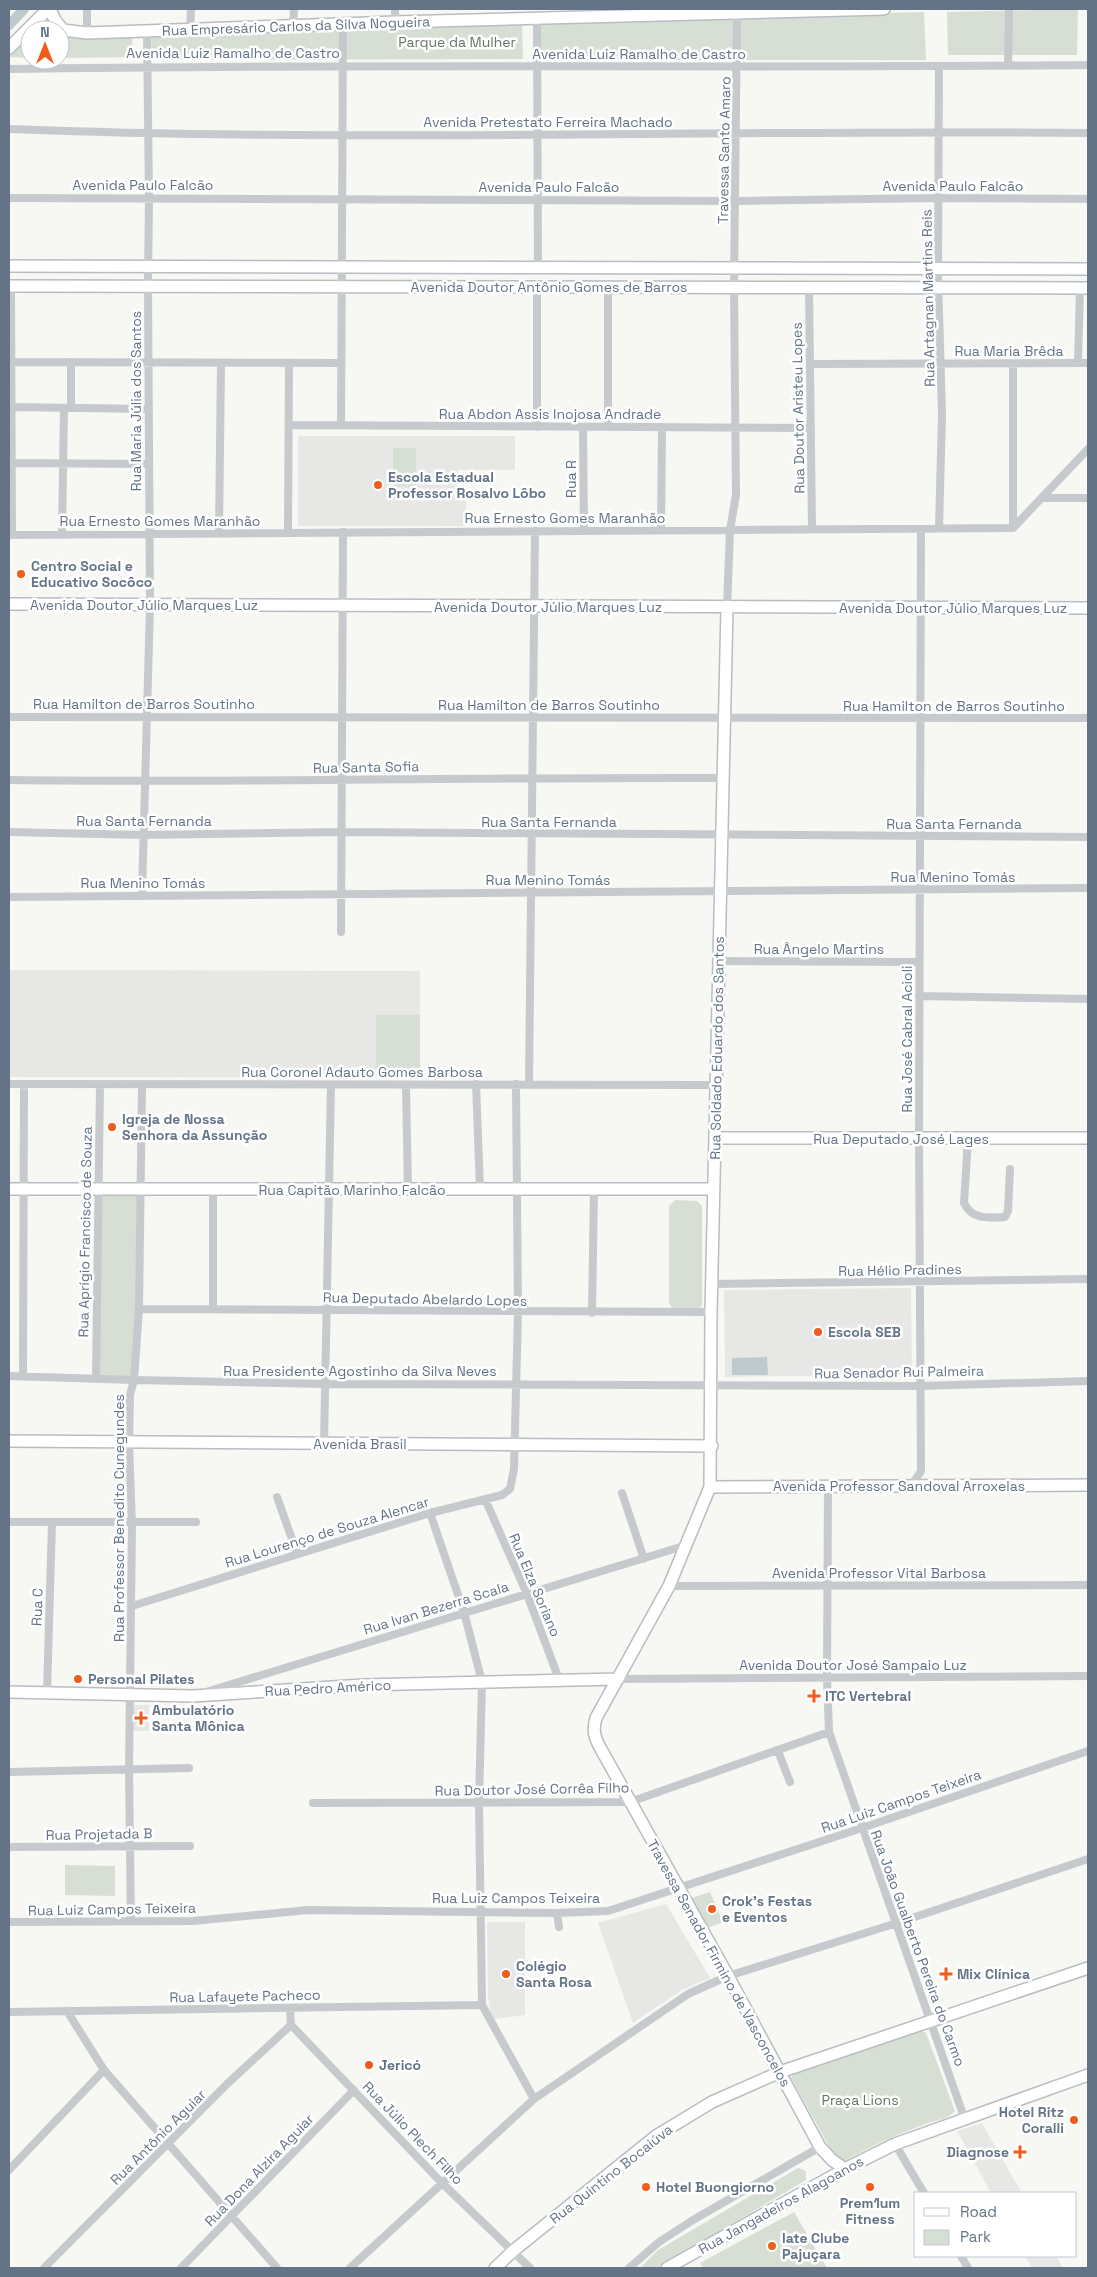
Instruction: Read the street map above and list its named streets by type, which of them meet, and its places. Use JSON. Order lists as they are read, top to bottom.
{
  "streets": {
    "street": [
      "Rua Empresário Carlos da Silva Nogueira",
      "Avenida Luiz Ramalho de Castro",
      "Avenida Pretestato Ferreira Machado",
      "Travessa Santo Amaro",
      "Avenida Paulo Falcão",
      "Avenida Doutor Antônio Gomes de Barros",
      "Rua Artagnan Martins Reis",
      "Rua Maria Brêda",
      "Rua Maria Júlia dos Santos",
      "Rua Doutor Aristeu Lopes",
      "Rua Abdon Assis Inojosa Andrade",
      "Rua R",
      "Rua Ernesto Gomes Maranhão",
      "Avenida Doutor Júlio Marques Luz",
      "Rua Hamilton de Barros Soutinho",
      "Rua Santa Sofia",
      "Rua Santa Fernanda",
      "Rua Menino Tomás",
      "Rua Ângelo Martins",
      "Rua José Cabral Acioli",
      "Rua Soldado Eduardo dos Santos",
      "Rua Coronel Adauto Gomes Barbosa",
      "Rua Deputado José Lages",
      "Rua Capitão Marinho Falcão",
      "Rua Aprígio Francisco de Souza",
      "Rua Hélio Pradines",
      "Rua Deputado Abelardo Lopes",
      "Rua Presidente Agostinho da Silva Neves",
      "Rua Senador Rui Palmeira",
      "Avenida Brasil",
      "Avenida Professor Sandoval Arroxelas",
      "Rua Professor Benedito Cunegundes",
      "Rua Lourenço de Souza Alencar",
      "Avenida Professor Vital Barbosa",
      "Rua Elza Soriano",
      "Rua C",
      "Rua Ivan Bezerra Scala",
      "Avenida Doutor José Sampaio Luz",
      "Rua Pedro Américo",
      "Rua Doutor José Corrêa Filho",
      "Rua Luiz Campos Teixeira",
      "Rua Projetada B",
      "Rua João Gualberto Pereira do Carmo",
      "Travessa Senador Firmino de Vasconcelos",
      "Rua Lafayete Pacheco",
      "Rua Júlio Plech Filho",
      "Rua Antônio Aguiar",
      "Rua Dona Alzira Aguiar",
      "Rua Quintino Bocaiúva",
      "Rua Jangadeiros Alagoanos"
    ]
  },
  "crossings": [
    ["Rua Empresário Carlos da Silva Nogueira", "Travessa Santo Amaro"],
    ["Rua Empresário Carlos da Silva Nogueira", "Rua Maria Júlia dos Santos"],
    ["Avenida Luiz Ramalho de Castro", "Travessa Santo Amaro"],
    ["Avenida Luiz Ramalho de Castro", "Rua Artagnan Martins Reis"],
    ["Avenida Luiz Ramalho de Castro", "Rua Maria Júlia dos Santos"],
    ["Avenida Pretestato Ferreira Machado", "Travessa Santo Amaro"],
    ["Avenida Pretestato Ferreira Machado", "Rua Artagnan Martins Reis"],
    ["Avenida Pretestato Ferreira Machado", "Rua Maria Júlia dos Santos"],
    ["Travessa Santo Amaro", "Avenida Paulo Falcão"],
    ["Travessa Santo Amaro", "Avenida Doutor Antônio Gomes de Barros"],
    ["Travessa Santo Amaro", "Rua Abdon Assis Inojosa Andrade"],
    ["Travessa Santo Amaro", "Rua Ernesto Gomes Maranhão"],
    ["Travessa Santo Amaro", "Avenida Doutor Júlio Marques Luz"],
    ["Travessa Santo Amaro", "Rua Soldado Eduardo dos Santos"],
    ["Avenida Paulo Falcão", "Rua Artagnan Martins Reis"],
    ["Avenida Paulo Falcão", "Rua Maria Júlia dos Santos"],
    ["Avenida Doutor Antônio Gomes de Barros", "Rua Artagnan Martins Reis"],
    ["Avenida Doutor Antônio Gomes de Barros", "Rua Maria Júlia dos Santos"],
    ["Avenida Doutor Antônio Gomes de Barros", "Rua Doutor Aristeu Lopes"],
    ["Rua Artagnan Martins Reis", "Rua Maria Brêda"],
    ["Rua Artagnan Martins Reis", "Rua Ernesto Gomes Maranhão"],
    ["Rua Maria Brêda", "Rua Doutor Aristeu Lopes"],
    ["Rua Maria Júlia dos Santos", "Rua Ernesto Gomes Maranhão"],
    ["Rua Maria Júlia dos Santos", "Avenida Doutor Júlio Marques Luz"],
    ["Rua Maria Júlia dos Santos", "Rua Hamilton de Barros Soutinho"],
    ["Rua Maria Júlia dos Santos", "Rua Santa Sofia"],
    ["Rua Maria Júlia dos Santos", "Rua Santa Fernanda"],
    ["Rua Maria Júlia dos Santos", "Rua Menino Tomás"],
    ["Rua Doutor Aristeu Lopes", "Rua Abdon Assis Inojosa Andrade"],
    ["Rua Doutor Aristeu Lopes", "Rua Ernesto Gomes Maranhão"],
    ["Rua Abdon Assis Inojosa Andrade", "Rua R"],
    ["Rua R", "Rua Ernesto Gomes Maranhão"],
    ["Avenida Doutor Júlio Marques Luz", "Rua José Cabral Acioli"],
    ["Avenida Doutor Júlio Marques Luz", "Rua Soldado Eduardo dos Santos"],
    ["Rua Hamilton de Barros Soutinho", "Rua José Cabral Acioli"],
    ["Rua Hamilton de Barros Soutinho", "Rua Soldado Eduardo dos Santos"],
    ["Rua Santa Sofia", "Rua Soldado Eduardo dos Santos"],
    ["Rua Santa Fernanda", "Rua José Cabral Acioli"],
    ["Rua Santa Fernanda", "Rua Soldado Eduardo dos Santos"],
    ["Rua Menino Tomás", "Rua José Cabral Acioli"],
    ["Rua Menino Tomás", "Rua Soldado Eduardo dos Santos"],
    ["Rua Ângelo Martins", "Rua José Cabral Acioli"],
    ["Rua Ângelo Martins", "Rua Soldado Eduardo dos Santos"],
    ["Rua José Cabral Acioli", "Rua Deputado José Lages"],
    ["Rua José Cabral Acioli", "Rua Hélio Pradines"],
    ["Rua José Cabral Acioli", "Rua Senador Rui Palmeira"],
    ["Rua Soldado Eduardo dos Santos", "Rua Coronel Adauto Gomes Barbosa"],
    ["Rua Soldado Eduardo dos Santos", "Rua Deputado José Lages"],
    ["Rua Soldado Eduardo dos Santos", "Rua Capitão Marinho Falcão"],
    ["Rua Soldado Eduardo dos Santos", "Rua Hélio Pradines"],
    ["Rua Soldado Eduardo dos Santos", "Rua Deputado Abelardo Lopes"],
    ["Rua Soldado Eduardo dos Santos", "Rua Presidente Agostinho da Silva Neves"],
    ["Rua Soldado Eduardo dos Santos", "Rua Senador Rui Palmeira"],
    ["Rua Soldado Eduardo dos Santos", "Avenida Brasil"],
    ["Rua Soldado Eduardo dos Santos", "Avenida Professor Sandoval Arroxelas"],
    ["Rua Soldado Eduardo dos Santos", "Avenida Professor Vital Barbosa"],
    ["Rua Soldado Eduardo dos Santos", "Rua Ivan Bezerra Scala"],
    ["Rua Soldado Eduardo dos Santos", "Travessa Senador Firmino de Vasconcelos"],
    ["Rua Coronel Adauto Gomes Barbosa", "Rua Aprígio Francisco de Souza"],
    ["Rua Coronel Adauto Gomes Barbosa", "Rua Professor Benedito Cunegundes"],
    ["Rua Capitão Marinho Falcão", "Rua Aprígio Francisco de Souza"],
    ["Rua Capitão Marinho Falcão", "Rua Professor Benedito Cunegundes"],
    ["Rua Aprígio Francisco de Souza", "Rua Presidente Agostinho da Silva Neves"],
    ["Rua Deputado Abelardo Lopes", "Rua Professor Benedito Cunegundes"],
    ["Rua Presidente Agostinho da Silva Neves", "Rua Senador Rui Palmeira"],
    ["Rua Presidente Agostinho da Silva Neves", "Rua Professor Benedito Cunegundes"],
    ["Avenida Brasil", "Rua Professor Benedito Cunegundes"],
    ["Avenida Brasil", "Rua Lourenço de Souza Alencar"],
    ["Avenida Professor Sandoval Arroxelas", "Rua João Gualberto Pereira do Carmo"],
    ["Rua Professor Benedito Cunegundes", "Rua Lourenço de Souza Alencar"],
    ["Rua Professor Benedito Cunegundes", "Rua Pedro Américo"],
    ["Rua Professor Benedito Cunegundes", "Rua Luiz Campos Teixeira"],
    ["Rua Professor Benedito Cunegundes", "Rua Projetada B"],
    ["Rua Lourenço de Souza Alencar", "Rua Elza Soriano"],
    ["Avenida Professor Vital Barbosa", "Rua João Gualberto Pereira do Carmo"],
    ["Avenida Professor Vital Barbosa", "Travessa Senador Firmino de Vasconcelos"],
    ["Rua Elza Soriano", "Rua Ivan Bezerra Scala"],
    ["Rua Elza Soriano", "Rua Pedro Américo"],
    ["Rua C", "Rua Pedro Américo"],
    ["Rua Ivan Bezerra Scala", "Rua Pedro Américo"],
    ["Avenida Doutor José Sampaio Luz", "Rua Pedro Américo"],
    ["Avenida Doutor José Sampaio Luz", "Rua João Gualberto Pereira do Carmo"],
    ["Avenida Doutor José Sampaio Luz", "Travessa Senador Firmino de Vasconcelos"],
    ["Rua Pedro Américo", "Travessa Senador Firmino de Vasconcelos"],
    ["Rua Doutor José Corrêa Filho", "Rua João Gualberto Pereira do Carmo"],
    ["Rua Doutor José Corrêa Filho", "Travessa Senador Firmino de Vasconcelos"],
    ["Rua Luiz Campos Teixeira", "Rua João Gualberto Pereira do Carmo"],
    ["Rua Luiz Campos Teixeira", "Travessa Senador Firmino de Vasconcelos"],
    ["Rua João Gualberto Pereira do Carmo", "Rua Quintino Bocaiúva"],
    ["Rua João Gualberto Pereira do Carmo", "Rua Jangadeiros Alagoanos"],
    ["Travessa Senador Firmino de Vasconcelos", "Rua Quintino Bocaiúva"],
    ["Travessa Senador Firmino de Vasconcelos", "Rua Jangadeiros Alagoanos"],
    ["Rua Júlio Plech Filho", "Rua Antônio Aguiar"],
    ["Rua Júlio Plech Filho", "Rua Dona Alzira Aguiar"],
    ["Rua Júlio Plech Filho", "Rua Quintino Bocaiúva"]
  ],
  "parks": ["Parque da Mulher", "Praça Lions"],
  "places": {
    "other": [
      "Escola Estadual Professor Rosalvo Lôbo",
      "Centro Social e Educativo Socôco",
      "Igreja de Nossa Senhora da Assunção",
      "Escola SEB",
      "Personal Pilates",
      "Crok's Festas e Eventos",
      "Colégio Santa Rosa",
      "Jericó",
      "Hotel Ritz Coralli",
      "Hotel Buongiorno",
      "Prem1um Fitness",
      "Iate Clube Pajuçara"
    ],
    "health": [
      "ITC Vertebral",
      "Ambulatório Santa Mônica",
      "Mix Clínica",
      "Diagnose"
    ]
  },
  "legend": ["Road", "Park"],
  "north": "top"
}
